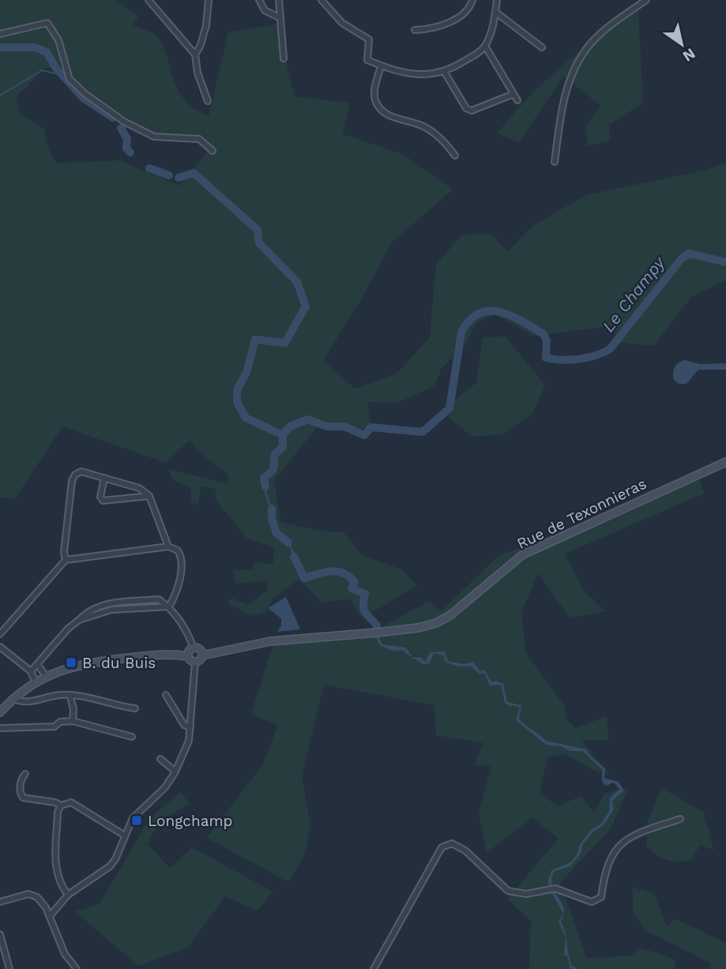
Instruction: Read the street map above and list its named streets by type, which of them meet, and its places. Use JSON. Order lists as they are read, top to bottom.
{
  "streets": {
    "main road": ["Rue de Texonnieras"]
  },
  "water": ["Le Champy"],
  "places": {
    "transit": ["B. du Buis", "Longchamp"]
  },
  "north": "bottom right"
}
